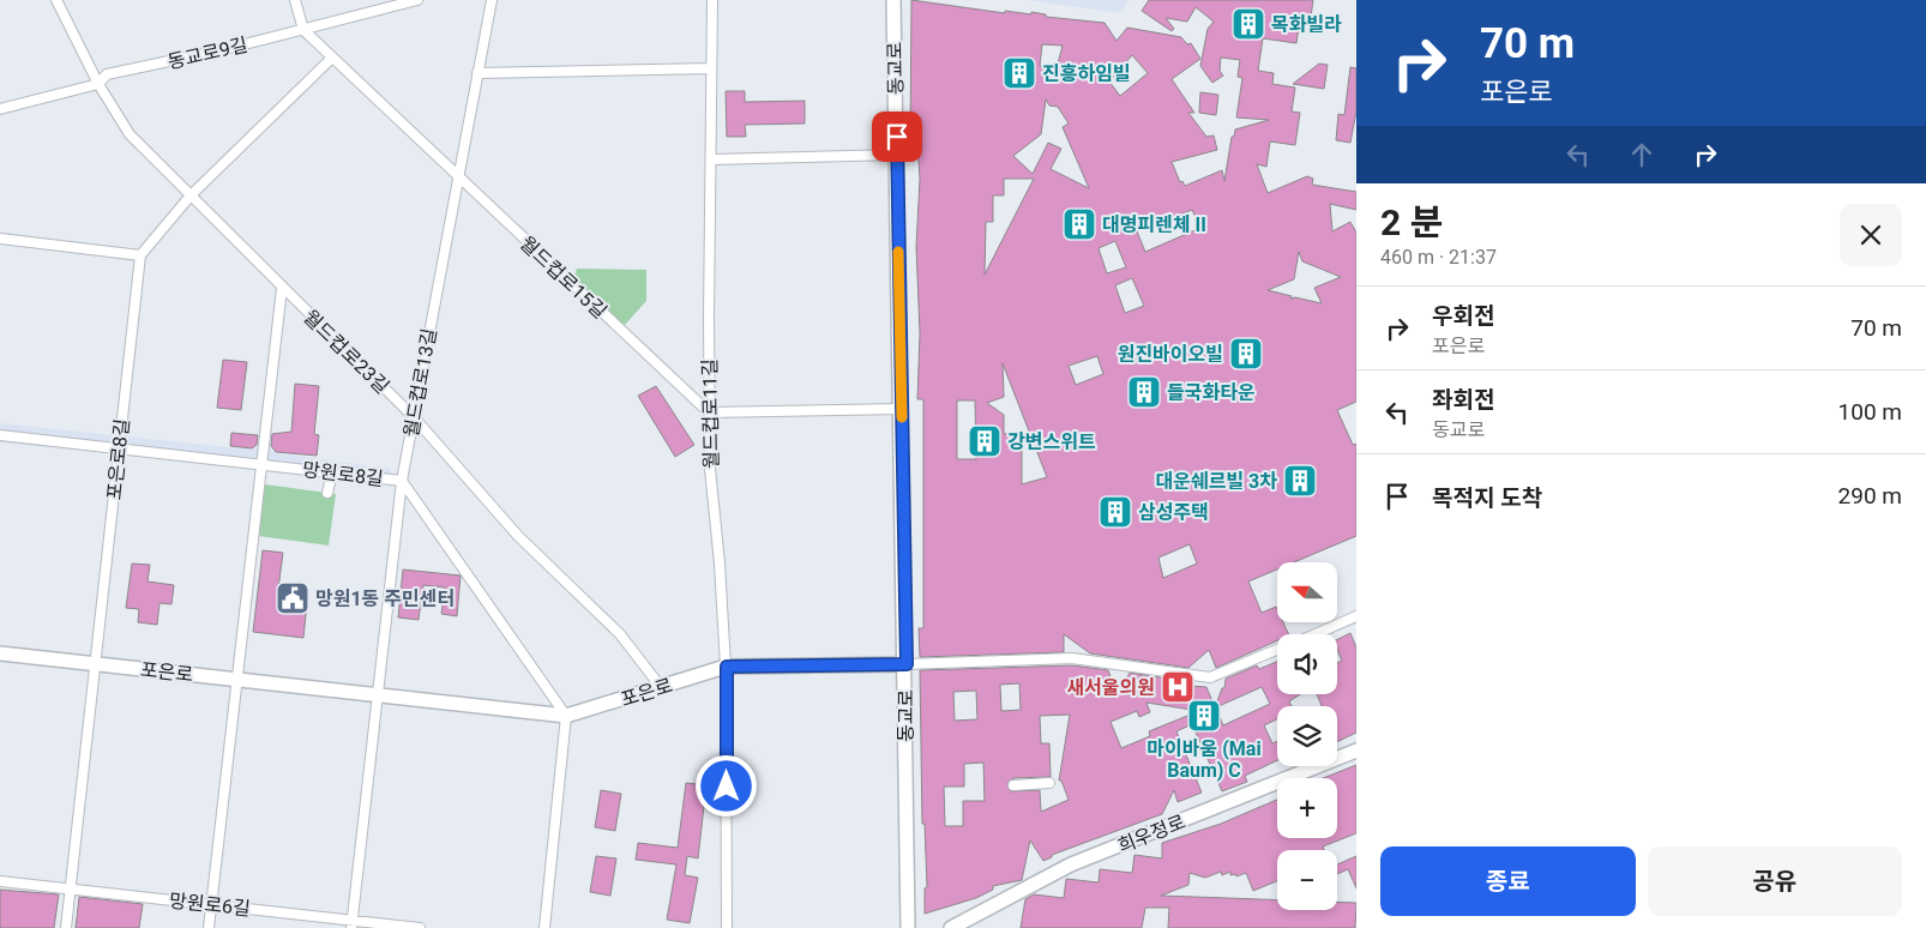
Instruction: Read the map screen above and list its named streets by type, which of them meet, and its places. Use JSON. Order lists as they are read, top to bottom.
{
  "streets": {
    "street": [
      "동교로9길",
      "동교로",
      "월드컵로15길",
      "월드컵로23길",
      "월드컵로13길",
      "월드컵로11길",
      "포은로8길",
      "망원로8길",
      "포은로",
      "희우정로",
      "망원로6길"
    ]
  },
  "crossings": [
    ["동교로9길", "월드컵로15길"],
    ["동교로9길", "월드컵로23길"],
    ["동교로", "포은로"],
    ["월드컵로15길", "월드컵로13길"],
    ["월드컵로15길", "월드컵로11길"],
    ["월드컵로23길", "월드컵로13길"],
    ["월드컵로23길", "포은로"],
    ["월드컵로13길", "망원로8길"],
    ["월드컵로13길", "포은로"],
    ["월드컵로13길", "망원로6길"],
    ["월드컵로11길", "포은로"],
    ["포은로8길", "망원로8길"],
    ["포은로8길", "포은로"],
    ["포은로8길", "망원로6길"],
    ["망원로8길", "포은로"]
  ],
  "places": {
    "building": [
      "목화빌라",
      "진흥하임빌",
      "대명피렌체 II",
      "원진바이오빌",
      "들국화타운",
      "강변스위트",
      "대운쉐르빌 3차",
      "삼성주택",
      "마이바움 (Mai Baum) C"
    ],
    "public building": ["망원1동 주민센터"],
    "hospital": ["새서울의원"]
  },
  "north": "left",
  "page": {
    "turn": ["70 m", "포은로"],
    "heading": ["2 분", "460 m · 21:37"],
    "list": [
      {
        "name": "우회전",
        "note": "포은로",
        "value": "70 m"
      },
      {
        "name": "좌회전",
        "note": "동교로",
        "value": "100 m"
      },
      {
        "name": "목적지 도착",
        "value": "290 m"
      }
    ],
    "map_buttons": ["+", "−"],
    "buttons": ["종료", "공유"]
  }
}
